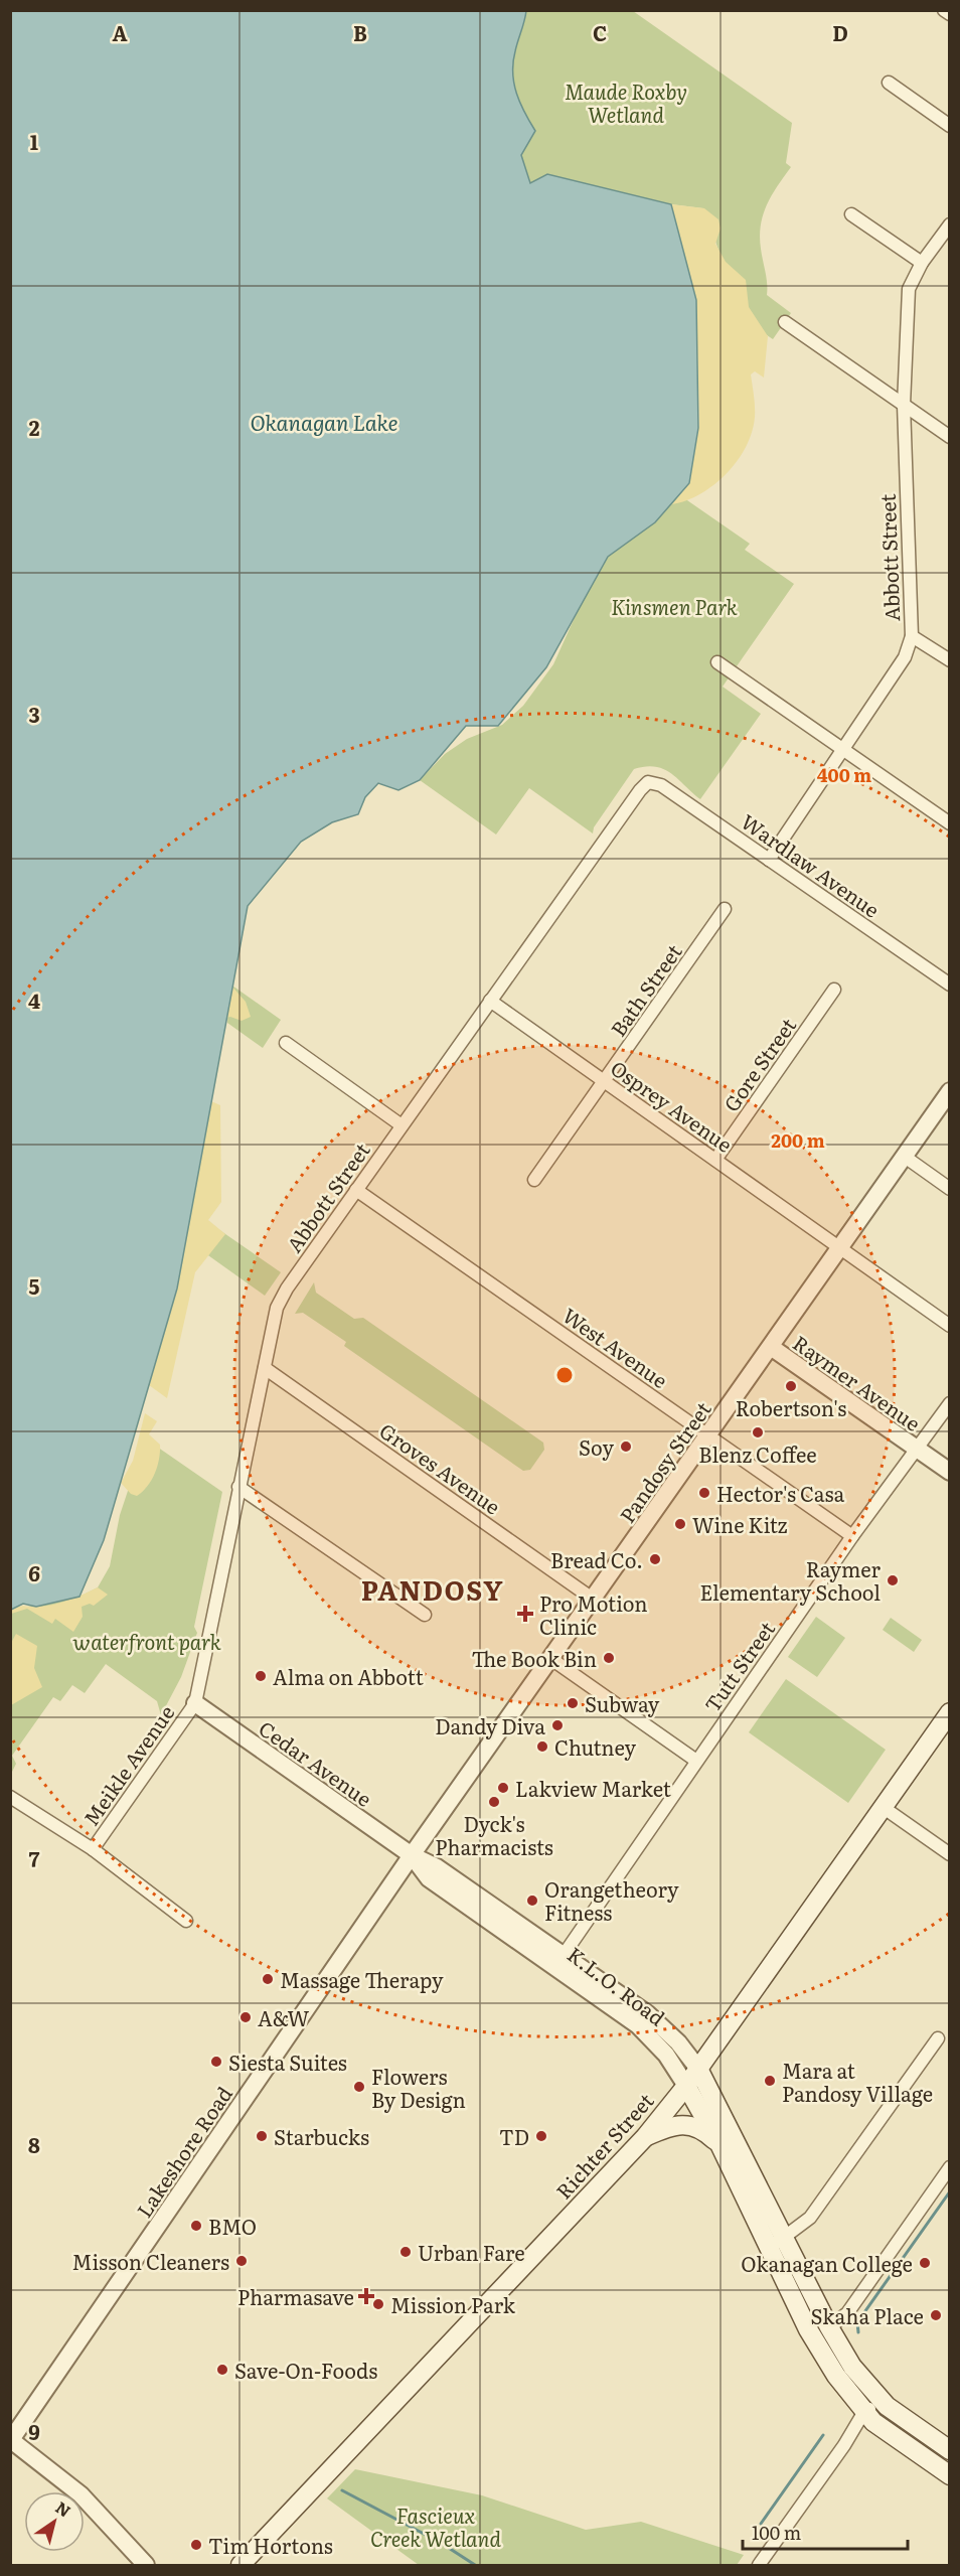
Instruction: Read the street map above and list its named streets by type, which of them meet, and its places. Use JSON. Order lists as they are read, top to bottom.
{
  "streets": {
    "main road": ["K.L.O. Road", "Richter Street"],
    "street": [
      "Abbott Street",
      "Wardlaw Avenue",
      "Bath Street",
      "Gore Street",
      "Osprey Avenue",
      "West Avenue",
      "Raymer Avenue",
      "Pandosy Street",
      "Groves Avenue",
      "Tutt Street",
      "Cedar Avenue",
      "Meikle Avenue",
      "Lakeshore Road"
    ]
  },
  "crossings": [
    ["Abbott Street", "Wardlaw Avenue"],
    ["Abbott Street", "Osprey Avenue"],
    ["Abbott Street", "West Avenue"],
    ["Abbott Street", "Groves Avenue"],
    ["Abbott Street", "Cedar Avenue"],
    ["Abbott Street", "Meikle Avenue"],
    ["Bath Street", "Osprey Avenue"],
    ["Gore Street", "Osprey Avenue"],
    ["Osprey Avenue", "Pandosy Street"],
    ["West Avenue", "Pandosy Street"],
    ["West Avenue", "Tutt Street"],
    ["Raymer Avenue", "Pandosy Street"],
    ["Raymer Avenue", "Tutt Street"],
    ["Pandosy Street", "Groves Avenue"],
    ["Pandosy Street", "Cedar Avenue"],
    ["Pandosy Street", "K.L.O. Road"],
    ["Pandosy Street", "Lakeshore Road"],
    ["Tutt Street", "K.L.O. Road"],
    ["Cedar Avenue", "Meikle Avenue"],
    ["Cedar Avenue", "K.L.O. Road"],
    ["Cedar Avenue", "Lakeshore Road"],
    ["K.L.O. Road", "Richter Street"],
    ["K.L.O. Road", "Lakeshore Road"]
  ],
  "districts": ["PANDOSY"],
  "water": ["Okanagan Lake"],
  "parks": [
    "Maude Roxby Wetland",
    "Kinsmen Park",
    "waterfront park",
    "Fascieux Creek Wetland"
  ],
  "places": {
    "other": [
      "Robertson's",
      "Blenz Coffee",
      "Soy",
      "Hector's Casa",
      "Wine Kitz",
      "Bread Co.",
      "Raymer Elementary School",
      "The Book Bin",
      "Alma on Abbott",
      "Subway",
      "Dandy Diva",
      "Chutney",
      "Lakview Market",
      "Dyck's Pharmacists",
      "Orangetheory Fitness",
      "Massage Therapy",
      "A&W",
      "Siesta Suites",
      "Mara at Pandosy Village",
      "Flowers By Design",
      "Starbucks",
      "TD",
      "BMO",
      "Urban Fare",
      "Misson Cleaners",
      "Okanagan College",
      "Mission Park",
      "Skaha Place",
      "Save-On-Foods",
      "Tim Hortons"
    ],
    "health": ["Pro Motion Clinic", "Pharmasave"]
  },
  "scale_bar": "100 m",
  "north": "top right",
  "grid": {
    "columns": [
      "A",
      "B",
      "C",
      "D"
    ],
    "rows": [
      "1",
      "2",
      "3",
      "4",
      "5",
      "6",
      "7",
      "8",
      "9"
    ]
  },
  "rings": ["400 m", "200 m"]
}
